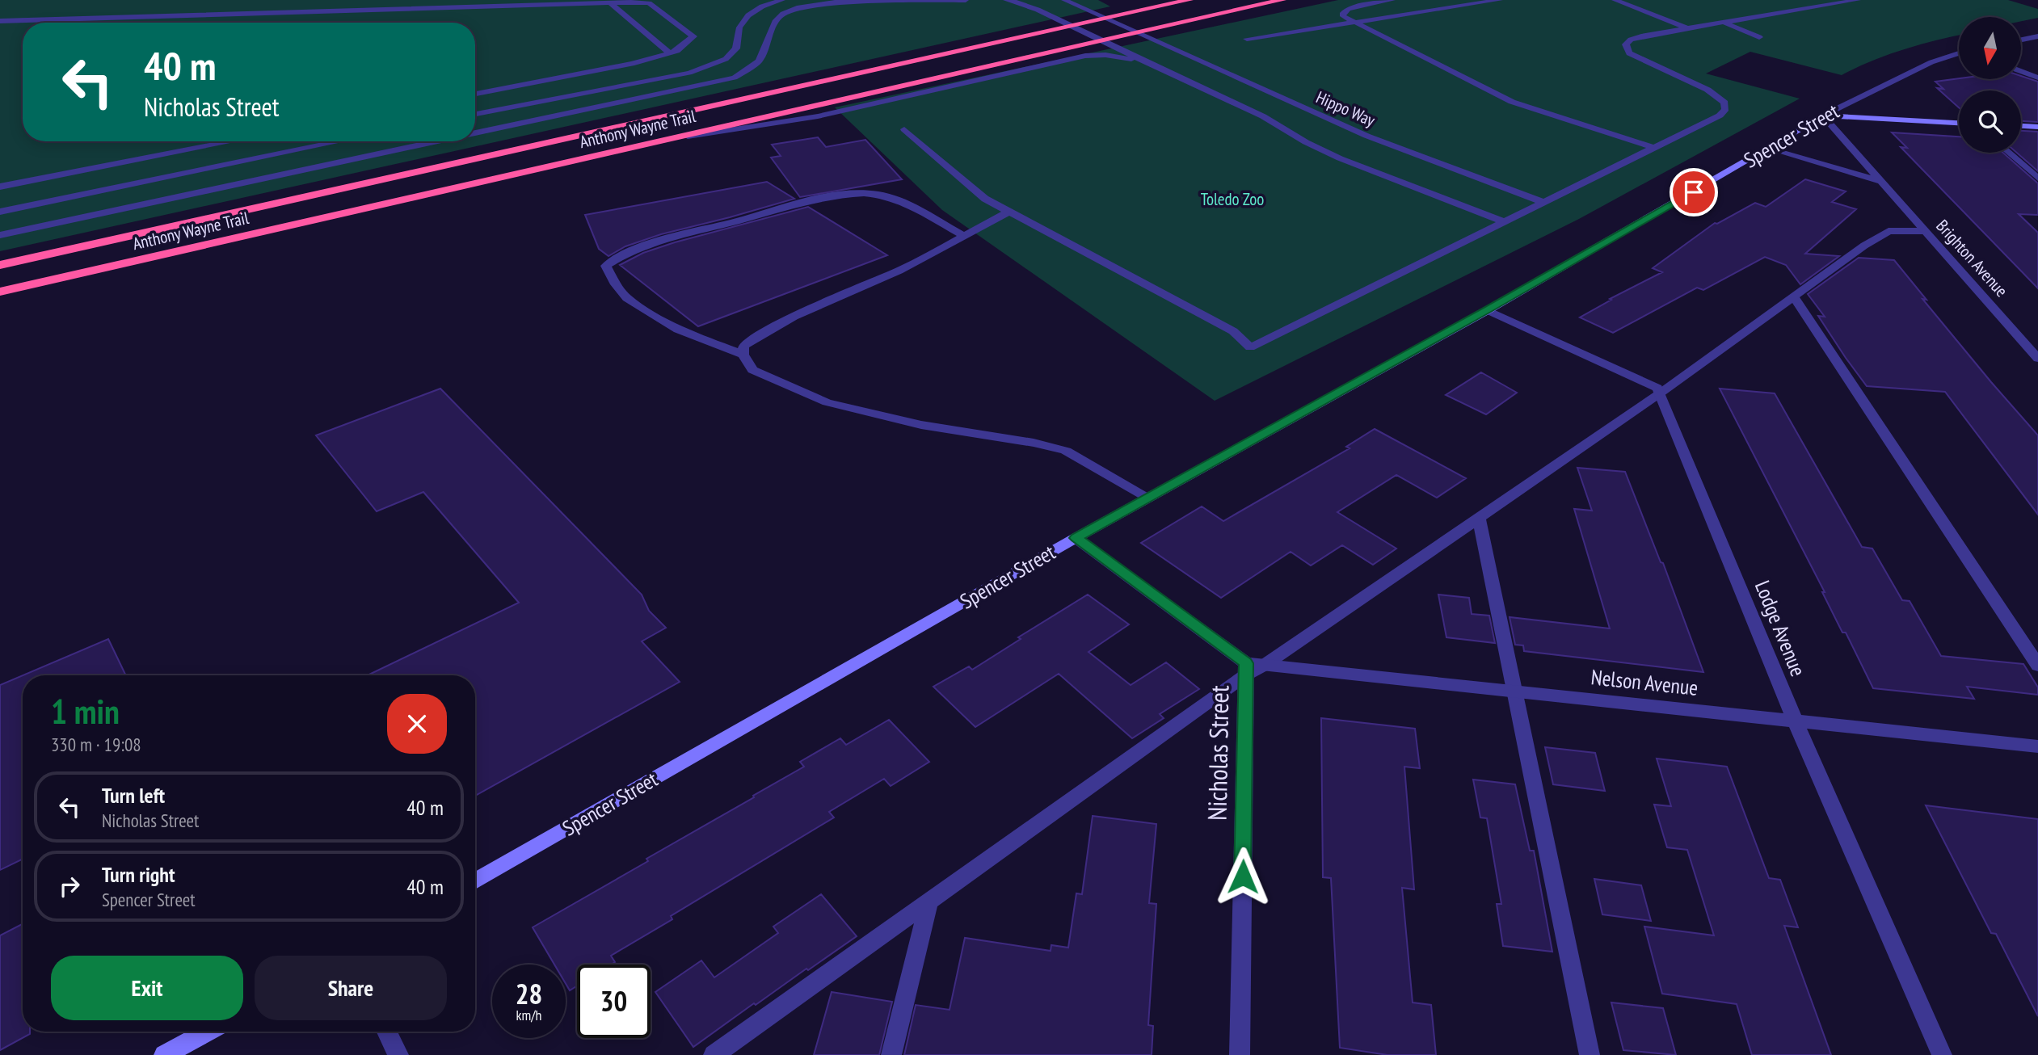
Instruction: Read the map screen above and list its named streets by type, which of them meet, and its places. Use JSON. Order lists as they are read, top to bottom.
{
  "streets": {
    "highway": ["Anthony Wayne Trail"],
    "street": [
      "Hippo Way",
      "Spencer Street",
      "Brighton Avenue",
      "Lodge Avenue",
      "Nelson Avenue",
      "Nicholas Street"
    ]
  },
  "crossings": [
    ["Hippo Way", "Anthony Wayne Trail"],
    ["Spencer Street", "Brighton Avenue"],
    ["Spencer Street", "Nicholas Street"],
    ["Lodge Avenue", "Nelson Avenue"],
    ["Nelson Avenue", "Nicholas Street"]
  ],
  "parks": ["Toledo Zoo"],
  "north": "bottom",
  "page": {
    "turn": ["40 m", "Nicholas Street"],
    "heading": ["1 min", "330 m · 19:08"],
    "list": [
      {
        "name": "Turn left",
        "note": "Nicholas Street",
        "value": "40 m"
      },
      {
        "name": "Turn right",
        "note": "Spencer Street",
        "value": "40 m"
      }
    ],
    "buttons": ["Exit", "Share"],
    "speed": "28 km/h",
    "limit": "30"
  }
}
